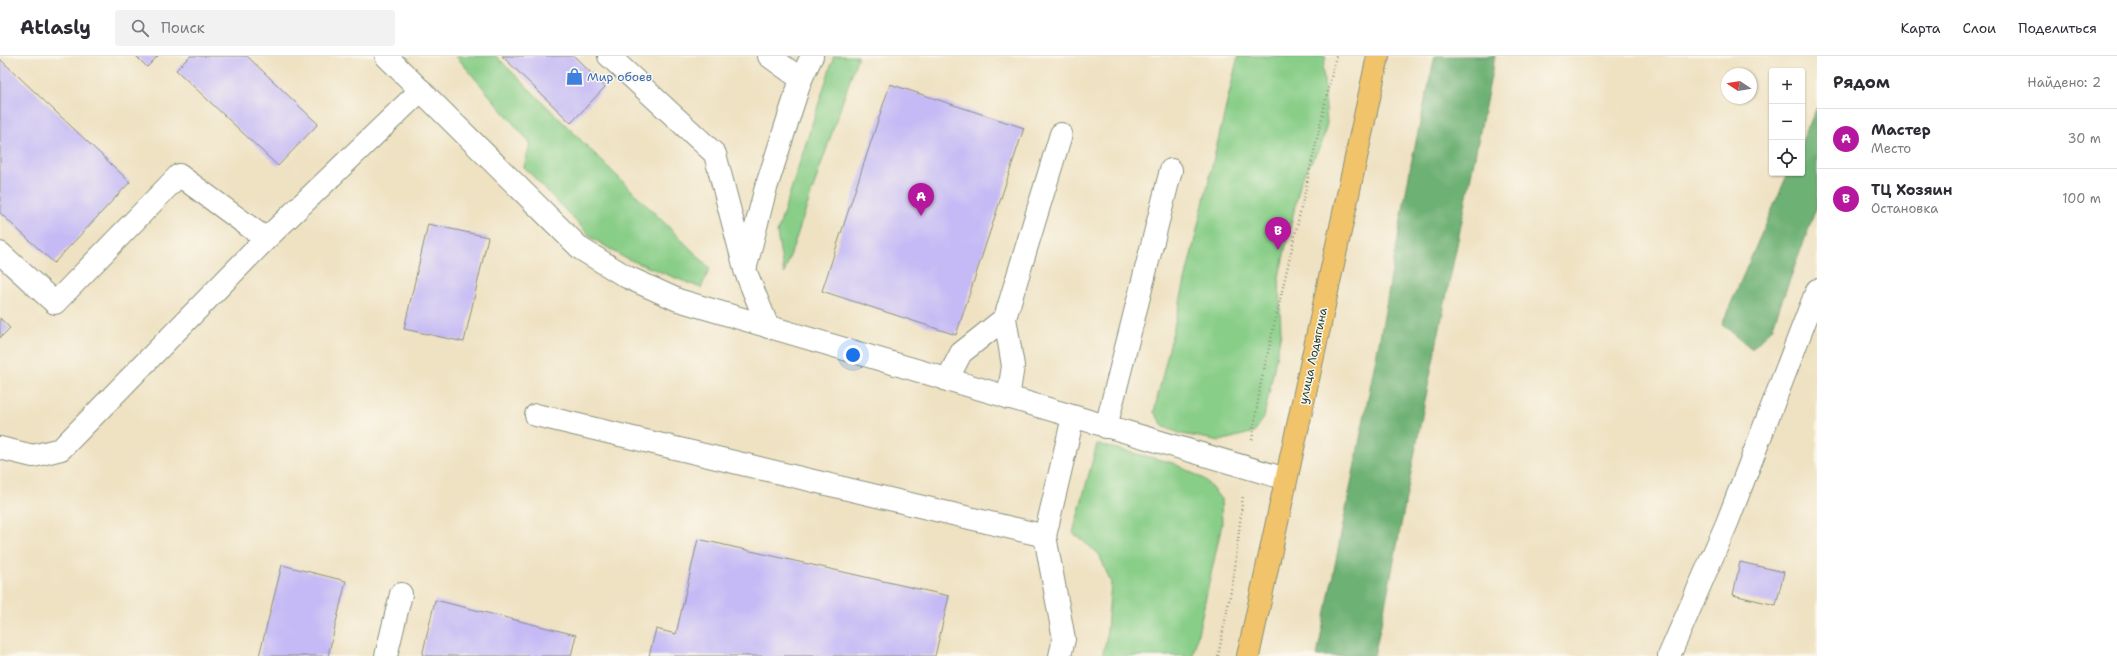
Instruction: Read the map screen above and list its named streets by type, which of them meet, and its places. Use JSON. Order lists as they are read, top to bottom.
{
  "streets": {
    "main road": ["улица Лодыгина"]
  },
  "places": {
    "shop": ["Мир обоев"]
  },
  "north": "left",
  "page": {
    "header": "Atlasly",
    "search": "Поиск",
    "nav": ["Карта", "Слои", "Поделиться"],
    "heading": ["Рядом", "Найдено: 2"],
    "map_buttons": ["+", "−"],
    "list": [
      {
        "mark": "A",
        "name": "Мастер",
        "note": "Место",
        "value": "30 m"
      },
      {
        "mark": "B",
        "name": "ТЦ Хозяин",
        "note": "Остановка",
        "value": "100 m"
      }
    ],
    "pins": ["A", "B"]
  }
}
